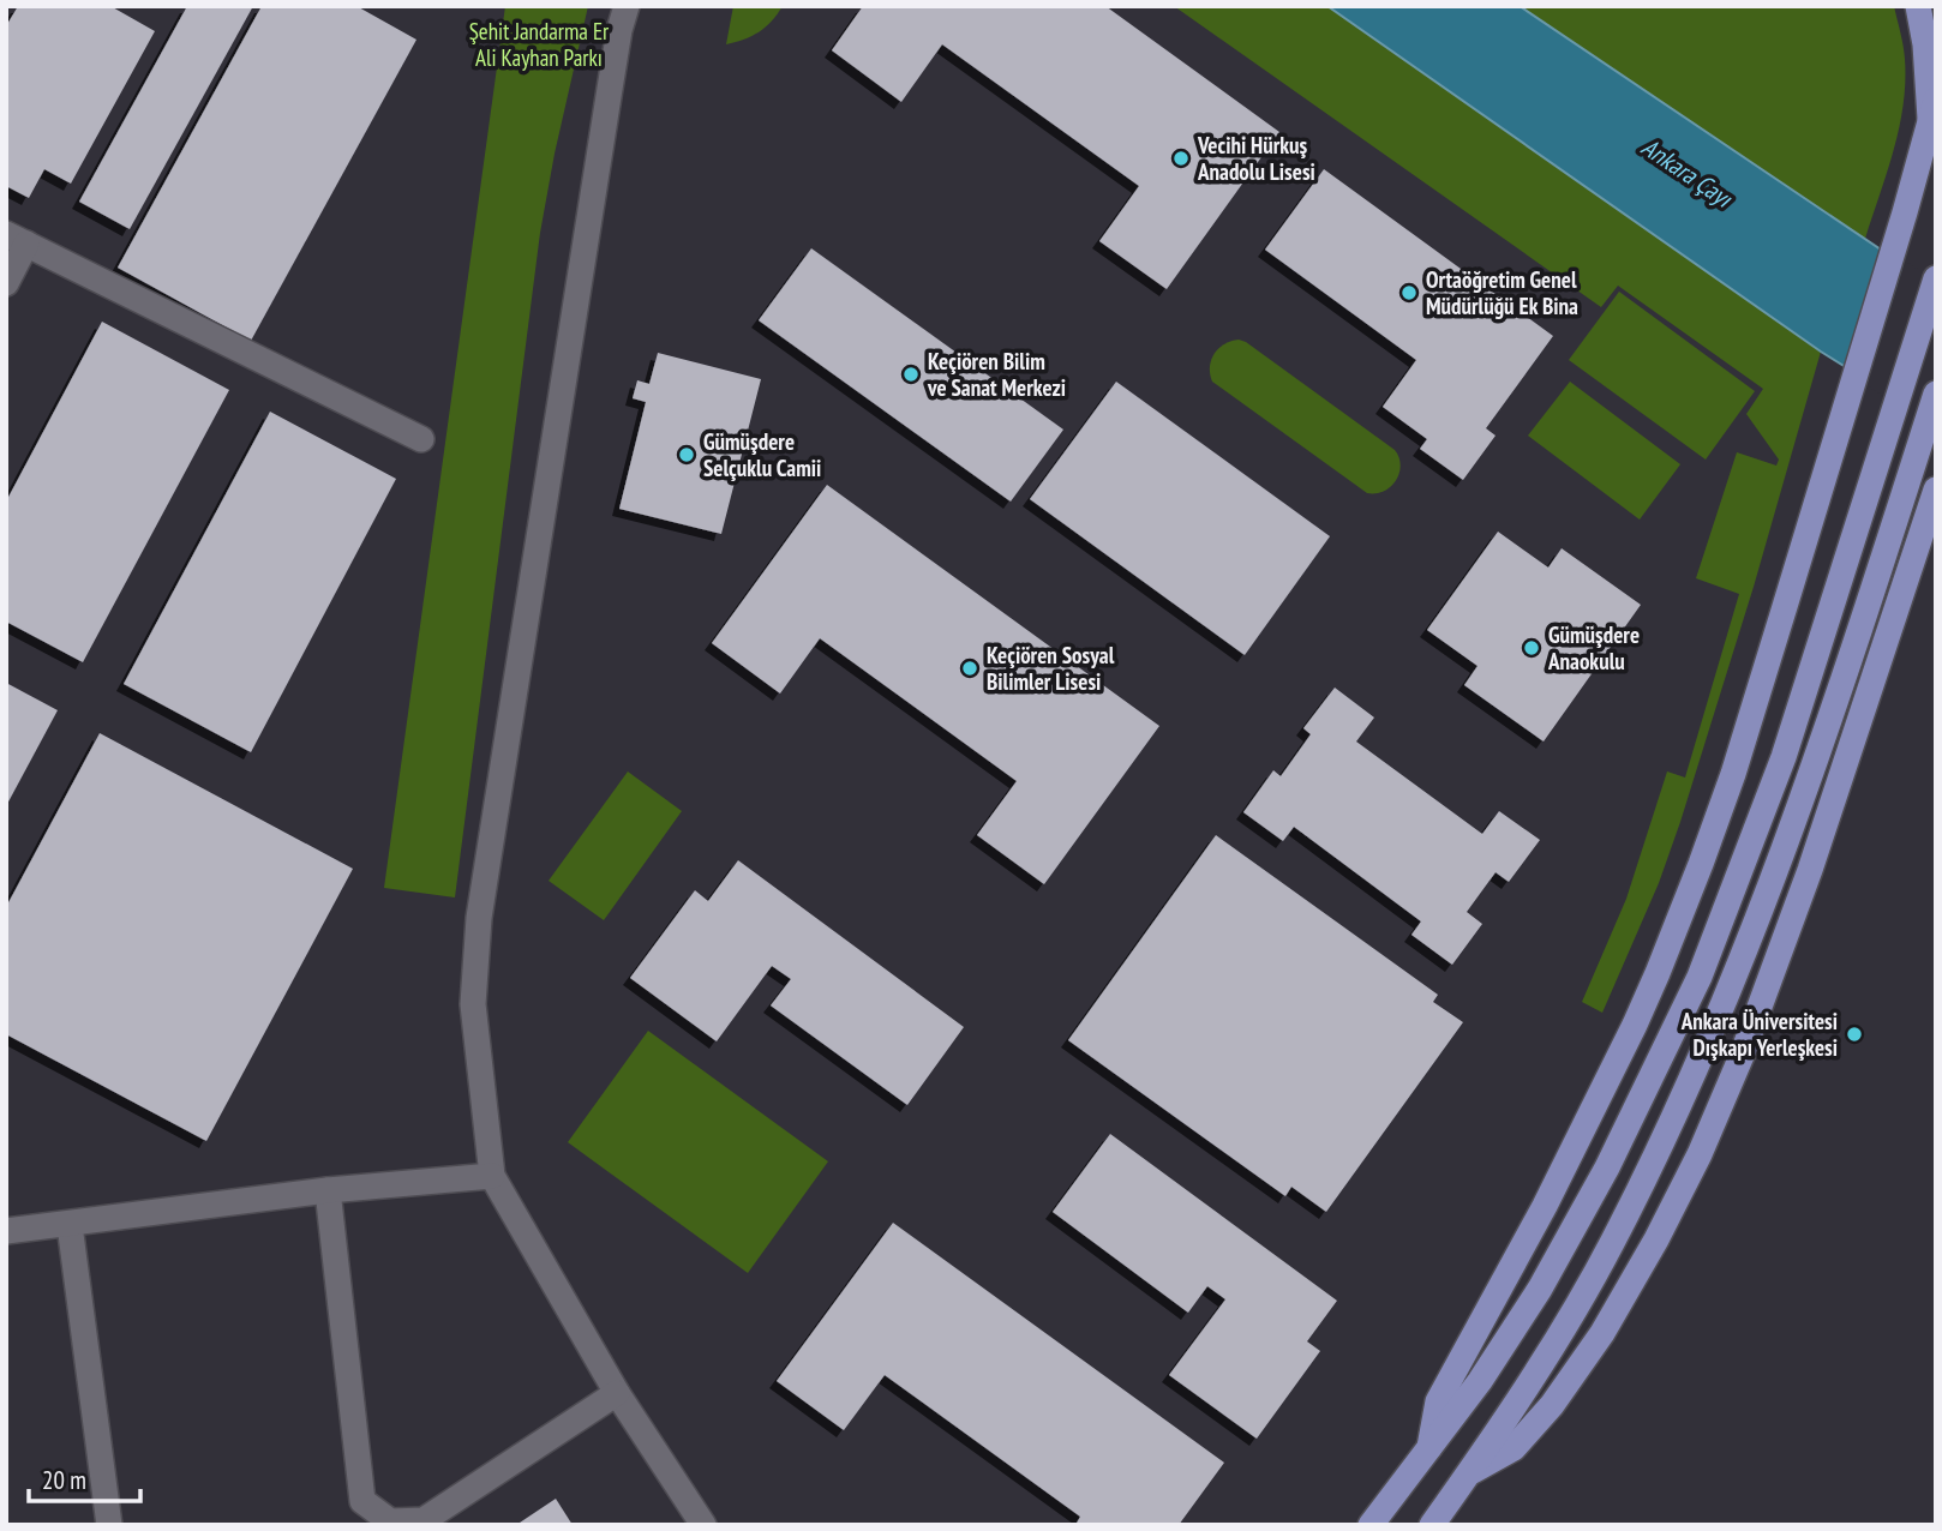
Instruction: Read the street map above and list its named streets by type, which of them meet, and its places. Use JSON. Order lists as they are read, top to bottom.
{
  "water": ["Ankara Çayı"],
  "parks": ["Şehit Jandarma Er Ali Kayhan Parkı"],
  "places": [
    "Vecihi Hürkuş Anadolu Lisesi",
    "Ortaöğretim Genel Müdürlüğü Ek Bina",
    "Keçiören Bilim ve Sanat Merkezi",
    "Gümüşdere Selçuklu Camii",
    "Gümüşdere Anaokulu",
    "Keçiören Sosyal Bilimler Lisesi",
    "Ankara Üniversitesi Dışkapı Yerleşkesi"
  ],
  "scale_bar": "20 m"
}
